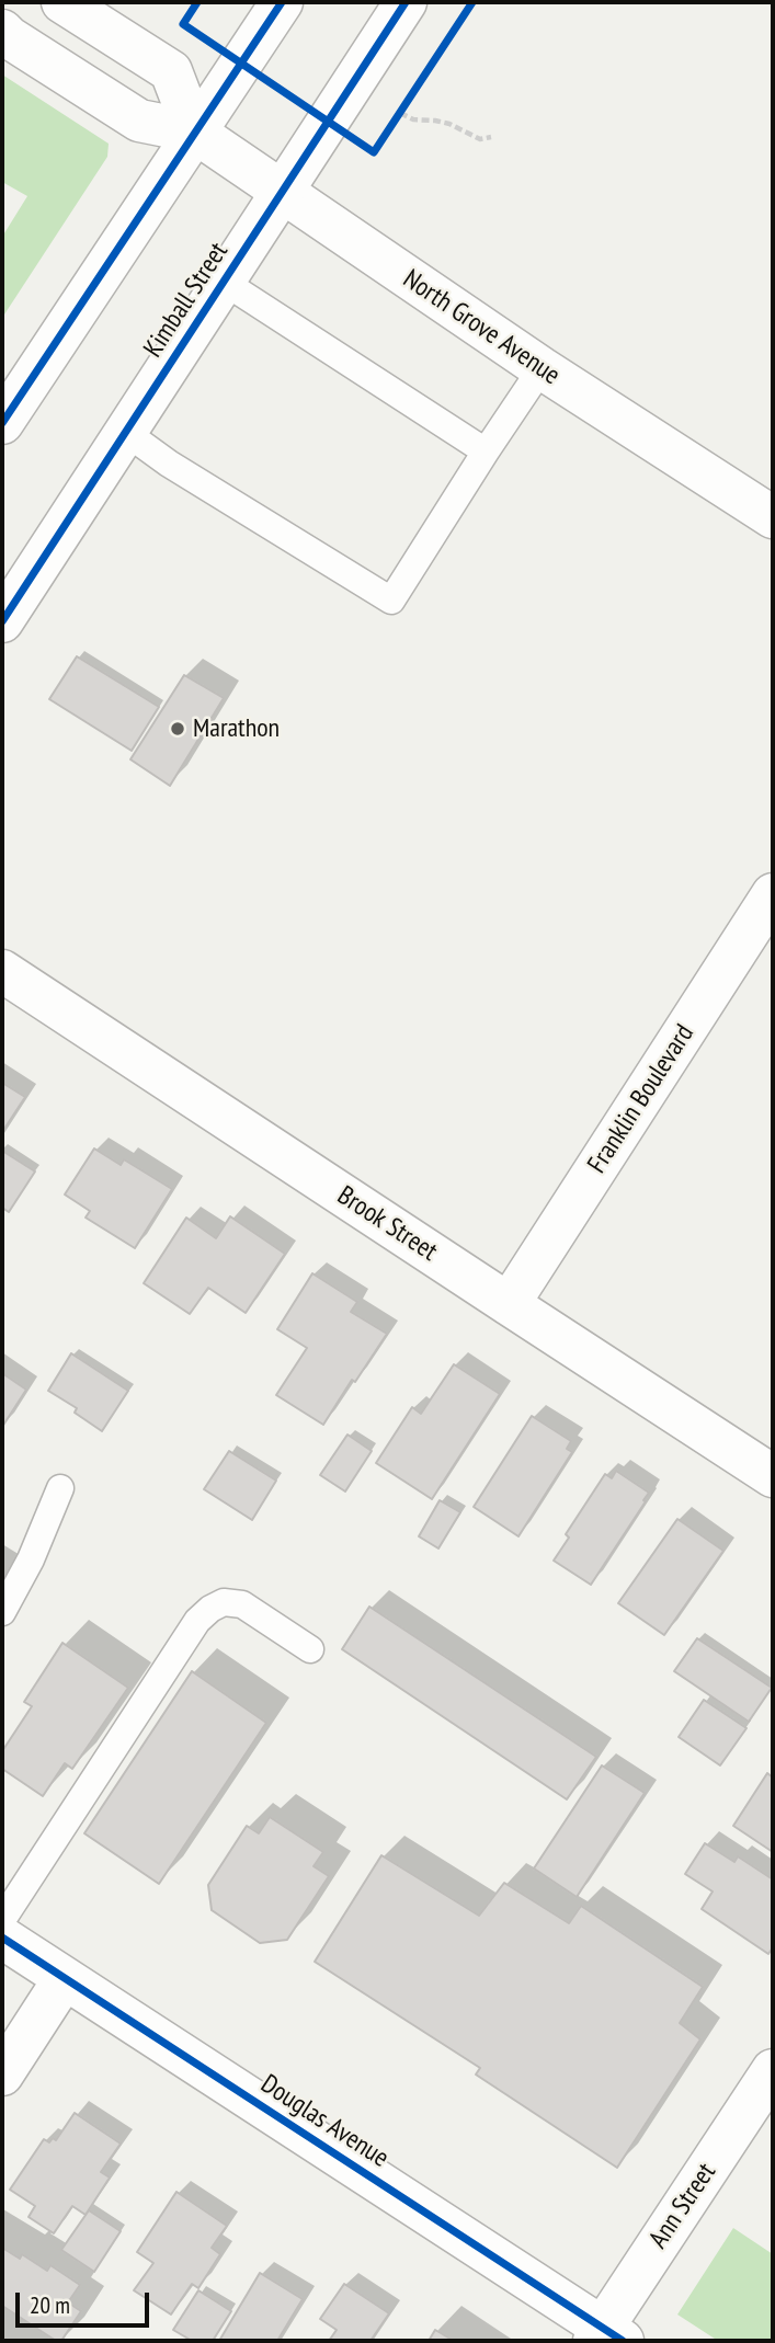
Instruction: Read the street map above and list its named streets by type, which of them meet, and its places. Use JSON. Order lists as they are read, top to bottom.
{
  "streets": {
    "street": [
      "Kimball Street",
      "North Grove Avenue",
      "Franklin Boulevard",
      "Brook Street",
      "Douglas Avenue",
      "Ann Street"
    ]
  },
  "crossings": [
    ["Kimball Street", "North Grove Avenue"],
    ["Franklin Boulevard", "Brook Street"],
    ["Douglas Avenue", "Ann Street"]
  ],
  "places": ["Marathon"],
  "scale_bar": "20 m"
}
